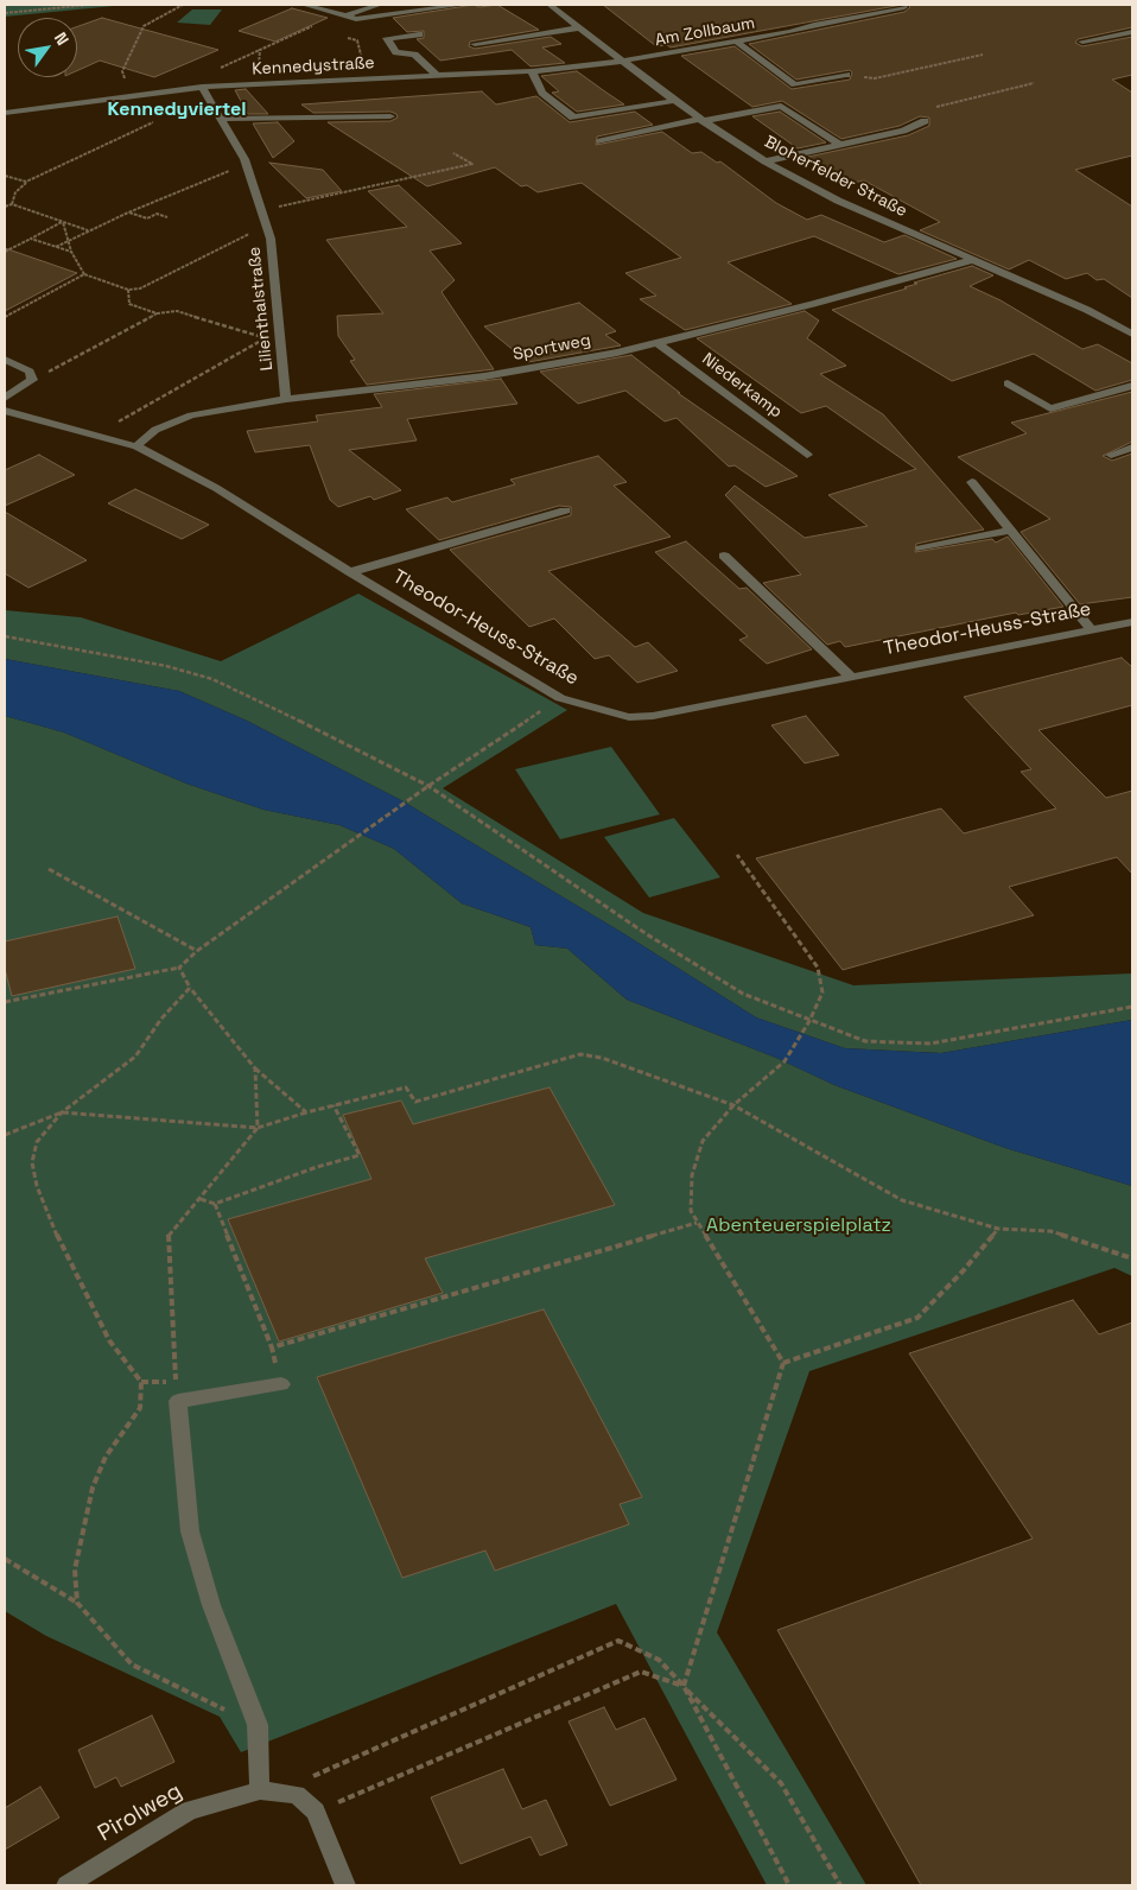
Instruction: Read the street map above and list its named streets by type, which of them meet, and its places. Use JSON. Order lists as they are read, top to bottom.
{
  "streets": {
    "street": [
      "Am Zollbaum",
      "Kennedystraße",
      "Bloherfelder Straße",
      "Lilienthalstraße",
      "Sportweg",
      "Niederkamp",
      "Theodor-Heuss-Straße",
      "Pirolweg"
    ]
  },
  "crossings": [
    ["Am Zollbaum", "Kennedystraße"],
    ["Am Zollbaum", "Bloherfelder Straße"],
    ["Kennedystraße", "Bloherfelder Straße"],
    ["Kennedystraße", "Lilienthalstraße"],
    ["Bloherfelder Straße", "Sportweg"],
    ["Lilienthalstraße", "Sportweg"],
    ["Sportweg", "Niederkamp"],
    ["Sportweg", "Theodor-Heuss-Straße"]
  ],
  "districts": ["Kennedyviertel"],
  "parks": ["Abenteuerspielplatz"],
  "north": "top right"
}
